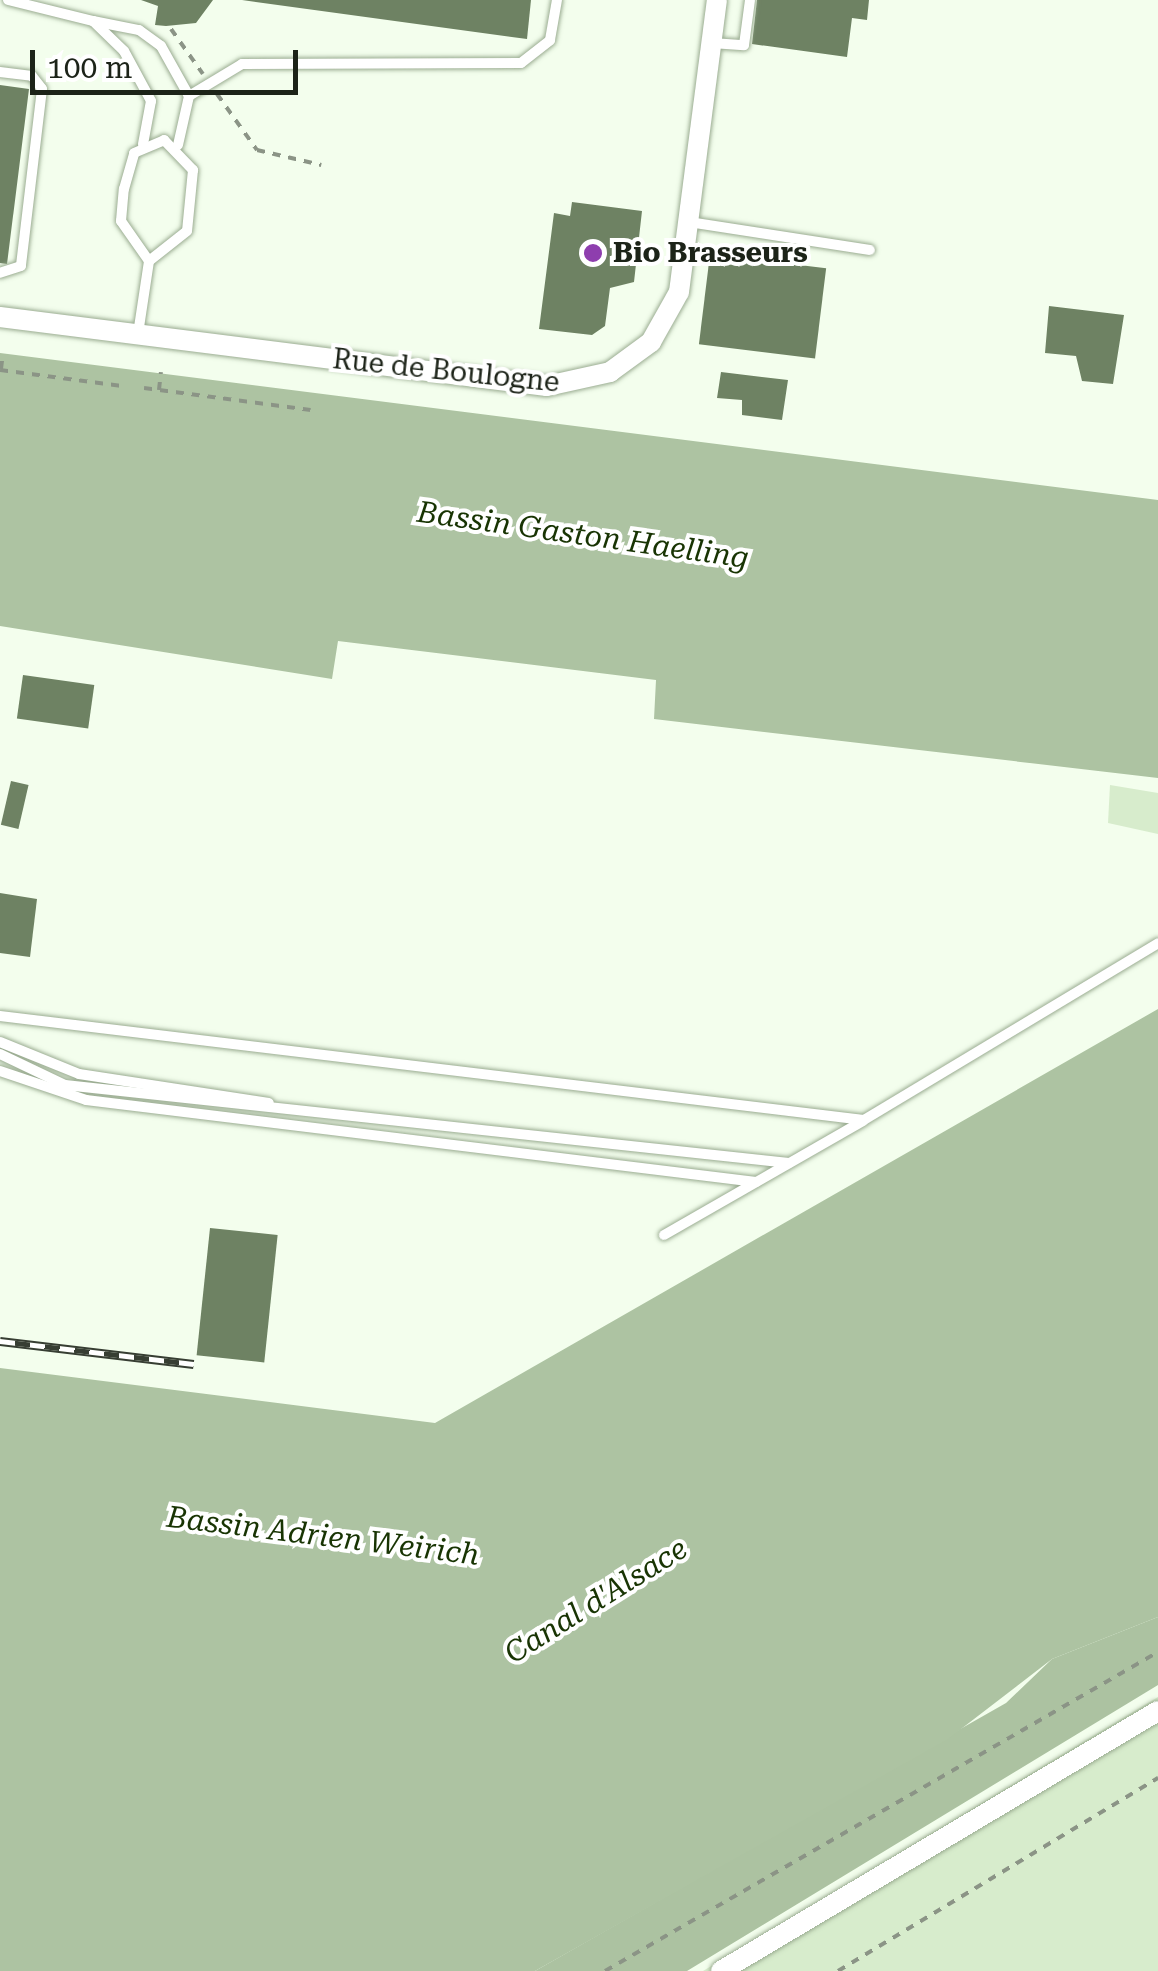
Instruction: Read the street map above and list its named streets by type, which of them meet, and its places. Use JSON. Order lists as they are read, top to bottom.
{
  "streets": {
    "street": ["Rue de Boulogne"]
  },
  "water": ["Bassin Gaston Haelling", "Bassin Adrien Weirich", "Canal d'Alsace"],
  "places": ["Bio Brasseurs"],
  "scale_bar": "100 m"
}
